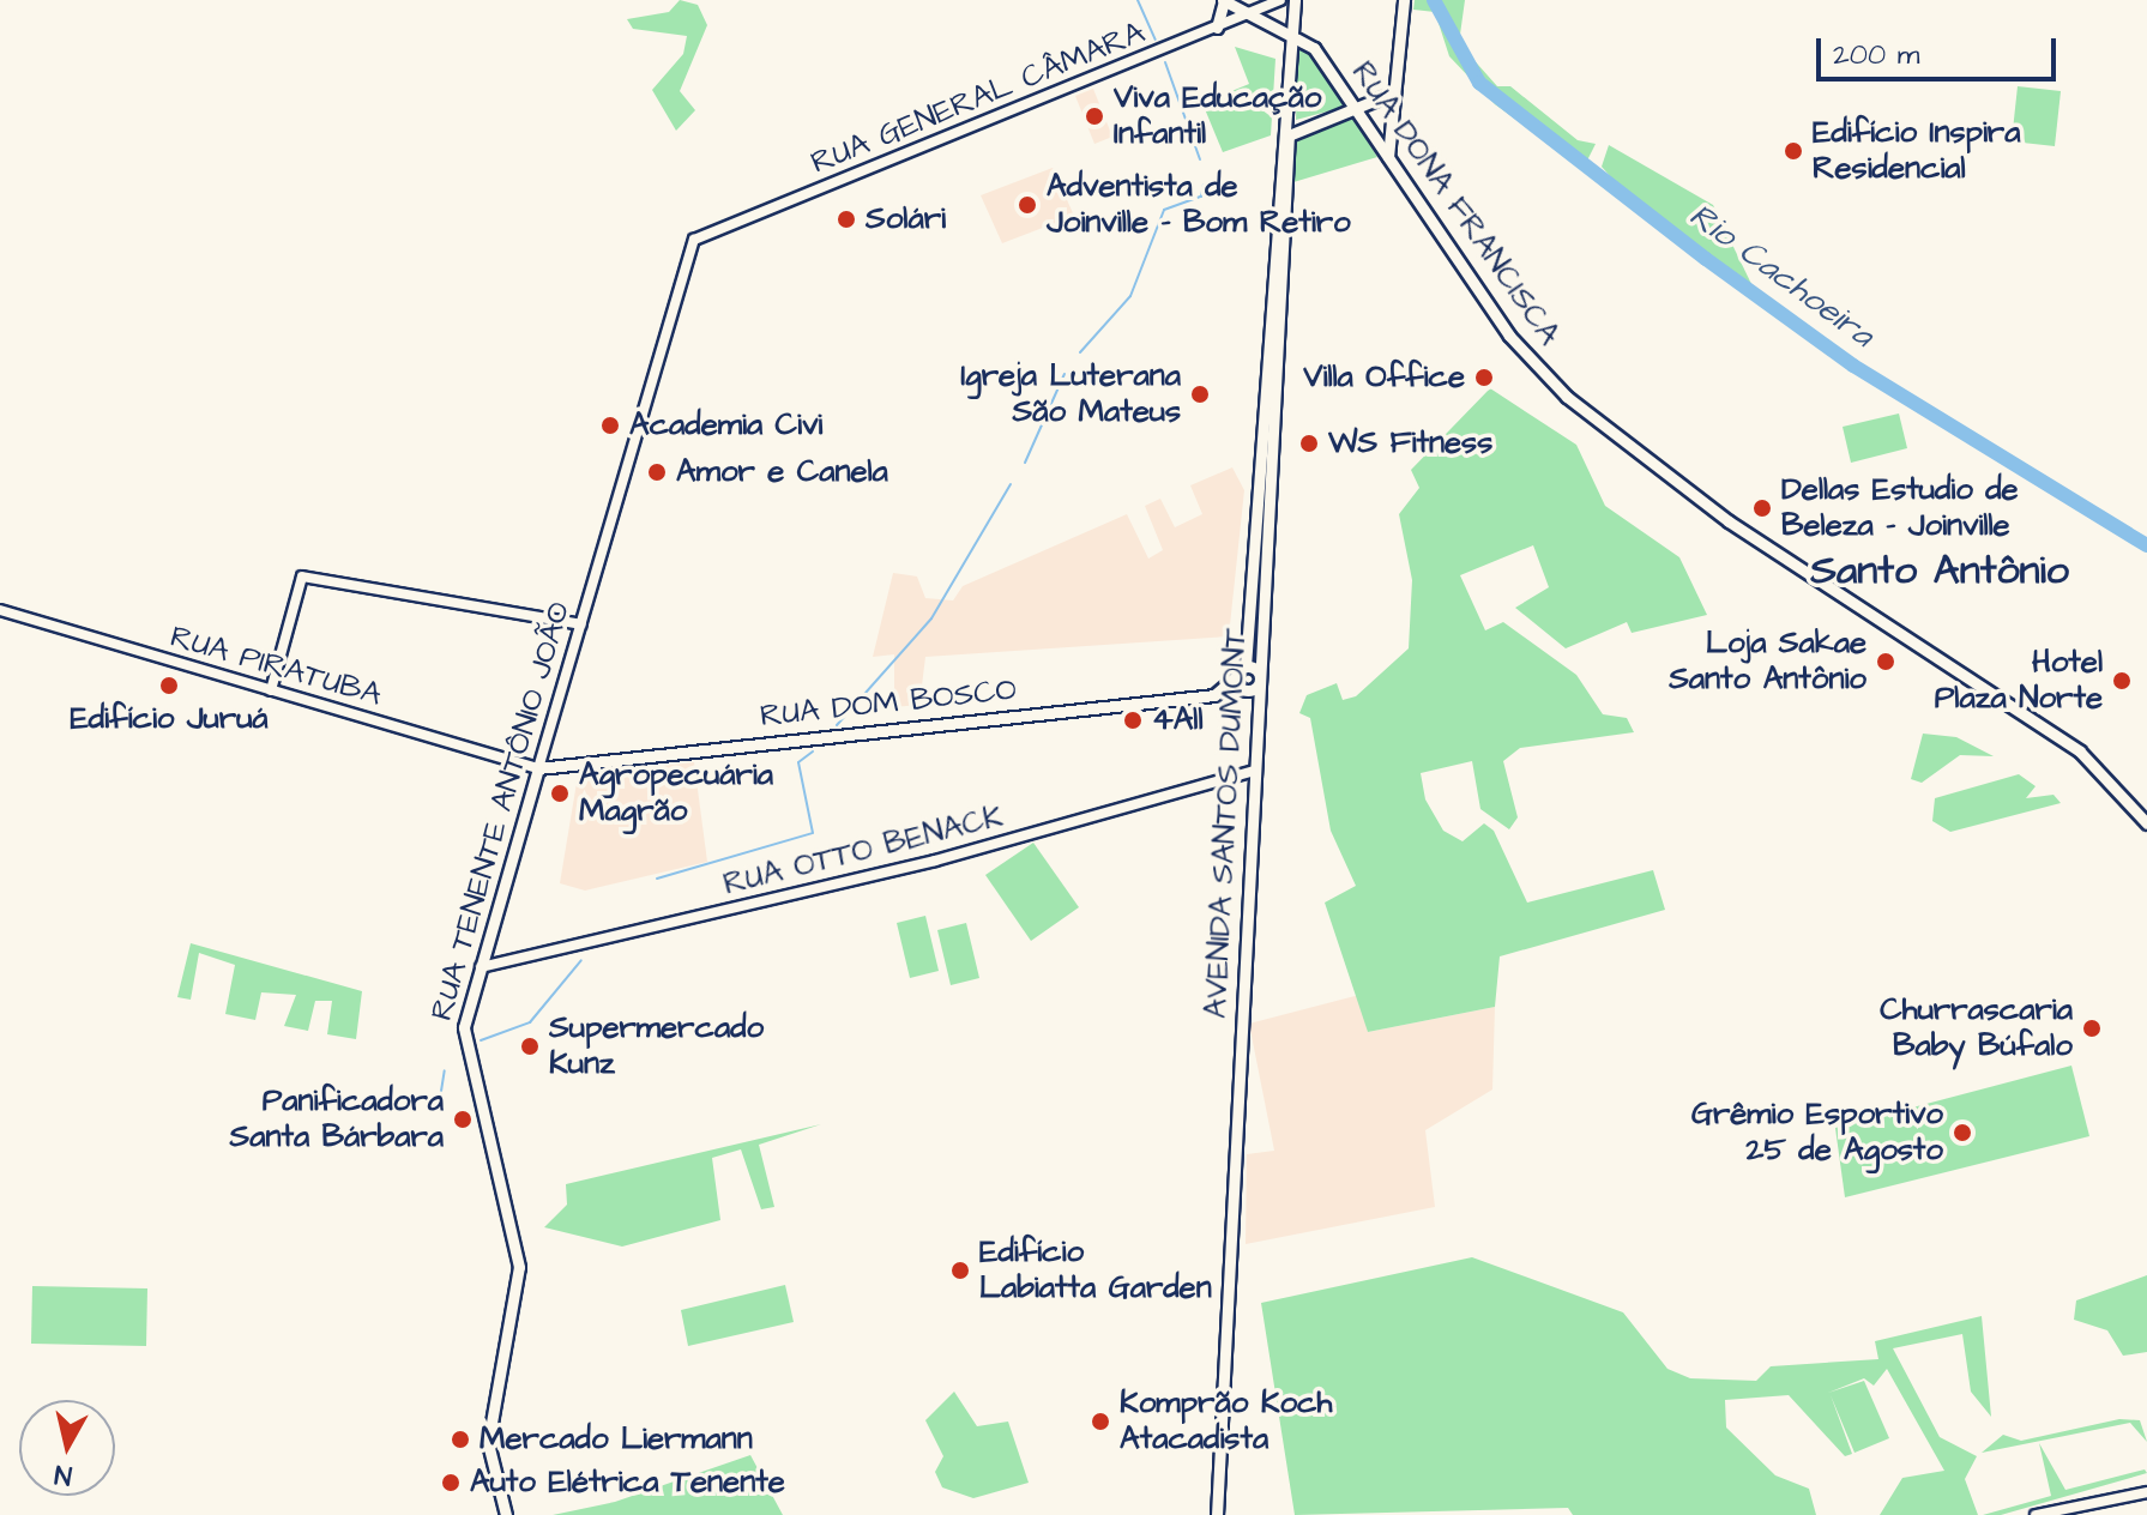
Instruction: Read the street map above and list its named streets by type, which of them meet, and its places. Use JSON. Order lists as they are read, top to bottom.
{
  "streets": {
    "main road": [
      "RUA GENERAL CÂMARA",
      "RUA DONA FRANCISCA",
      "RUA PIRATUBA",
      "RUA DOM BOSCO",
      "RUA TENENTE ANTÔNIO JOÃO",
      "AVENIDA SANTOS DUMONT",
      "RUA OTTO BENACK"
    ]
  },
  "crossings": [
    ["RUA GENERAL CÂMARA", "RUA TENENTE ANTÔNIO JOÃO"],
    ["RUA DONA FRANCISCA", "AVENIDA SANTOS DUMONT"],
    ["RUA PIRATUBA", "RUA DOM BOSCO"],
    ["RUA PIRATUBA", "RUA TENENTE ANTÔNIO JOÃO"],
    ["RUA DOM BOSCO", "RUA TENENTE ANTÔNIO JOÃO"],
    ["RUA TENENTE ANTÔNIO JOÃO", "RUA OTTO BENACK"],
    ["AVENIDA SANTOS DUMONT", "RUA OTTO BENACK"]
  ],
  "districts": ["Santo Antônio"],
  "water": ["Rio Cachoeira"],
  "places": [
    "Viva Educação Infantil",
    "Edifício Inspira Residencial",
    "Adventista de Joinville - Bom Retiro",
    "Solári",
    "Villa Office",
    "Igreja Luterana São Mateus",
    "Academia Civi",
    "WS Fitness",
    "Amor e Canela",
    "Dellas Estudio de Beleza - Joinville",
    "Loja Sakae Santo Antônio",
    "Hotel Plaza Norte",
    "Edifício Juruá",
    "4All",
    "Agropecuária Magrão",
    "Churrascaria Baby Búfalo",
    "Supermercado Kunz",
    "Panificadora Santa Bárbara",
    "Grêmio Esportivo 25 de Agosto",
    "Edifício Labiatta Garden",
    "Komprão Koch Atacadista",
    "Mercado Liermann",
    "Auto Elétrica Tenente"
  ],
  "scale_bar": "200 m",
  "north": "bottom"
}
